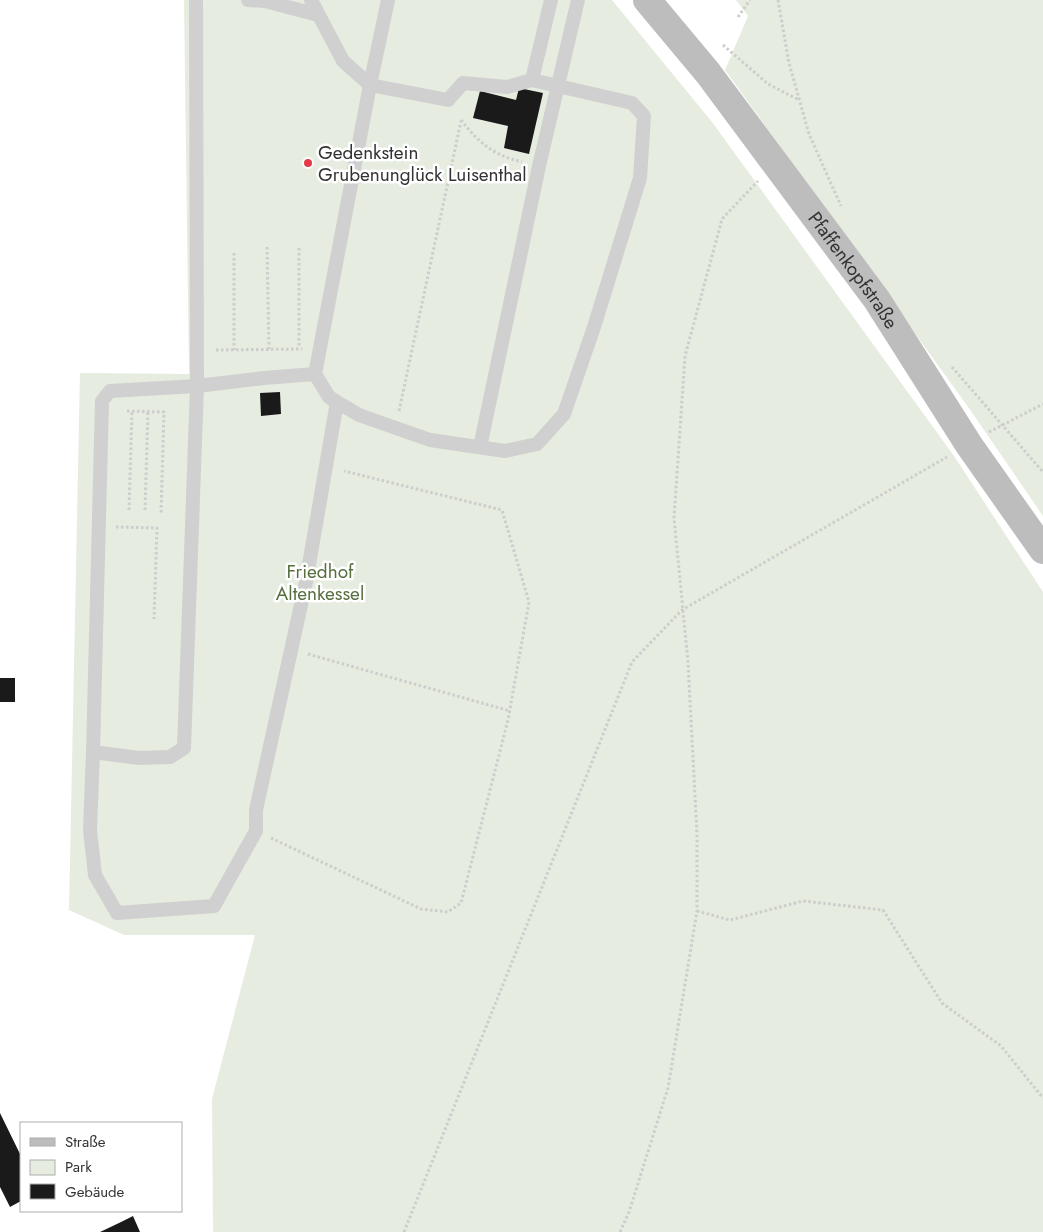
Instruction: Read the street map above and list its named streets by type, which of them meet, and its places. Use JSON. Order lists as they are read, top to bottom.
{
  "streets": {
    "street": ["Pfaffenkopfstraße"]
  },
  "parks": ["Friedhof Altenkessel"],
  "places": ["Gedenkstein Grubenunglück Luisenthal"],
  "legend": ["Straße", "Park", "Gebäude"]
}
